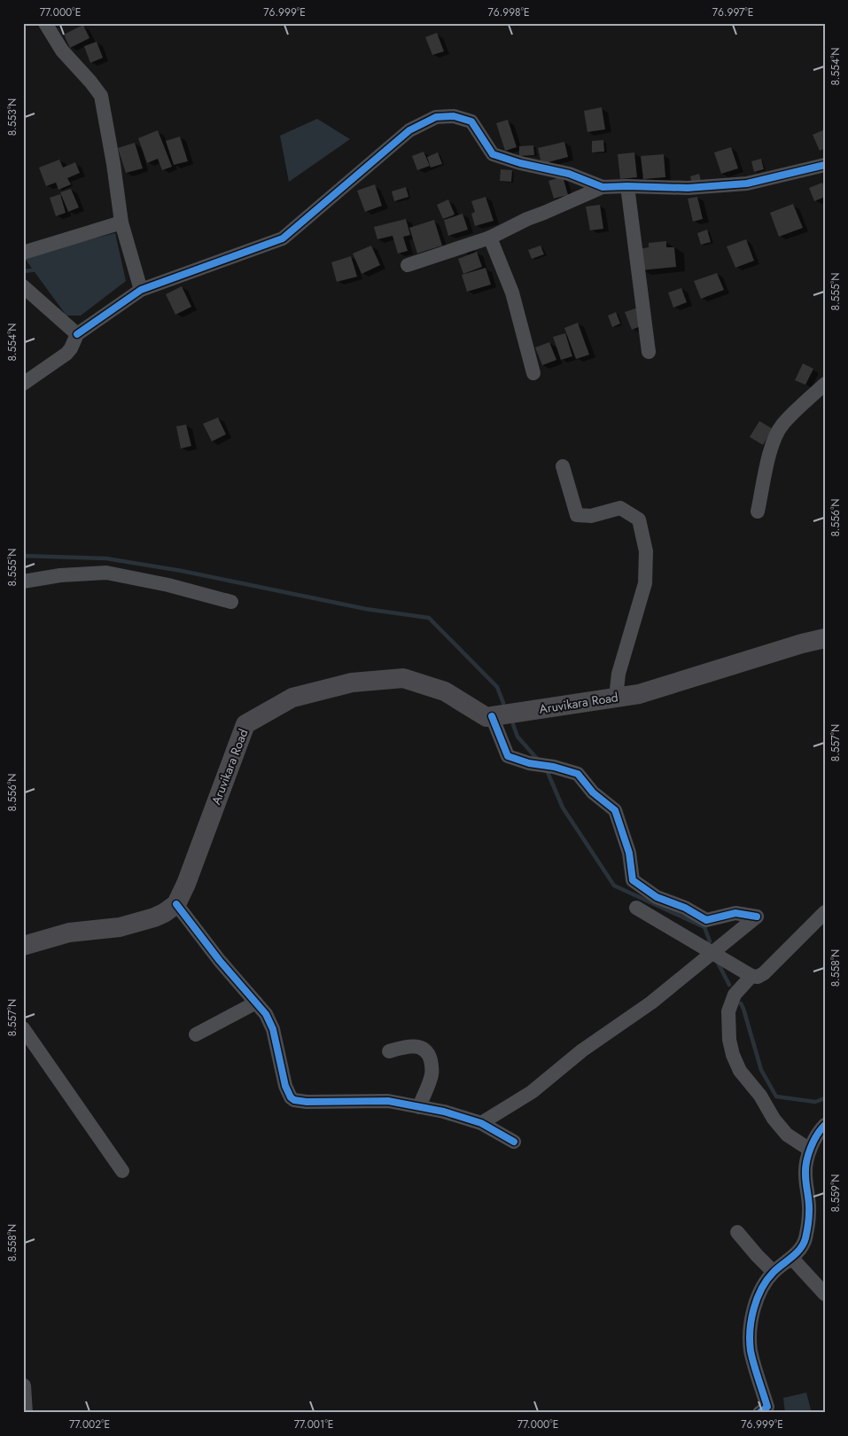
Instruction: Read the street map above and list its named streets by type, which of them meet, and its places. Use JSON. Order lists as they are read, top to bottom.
{
  "streets": {
    "main road": ["Aruvikara Road"]
  },
  "coordinates": [
    "77.000°E",
    "76.999°E",
    "76.998°E",
    "76.997°E",
    "8.554°N",
    "8.553°N",
    "8.555°N",
    "8.556°N",
    "8.557°N",
    "8.558°N",
    "8.559°N",
    "77.002°E",
    "77.001°E"
  ]
}
